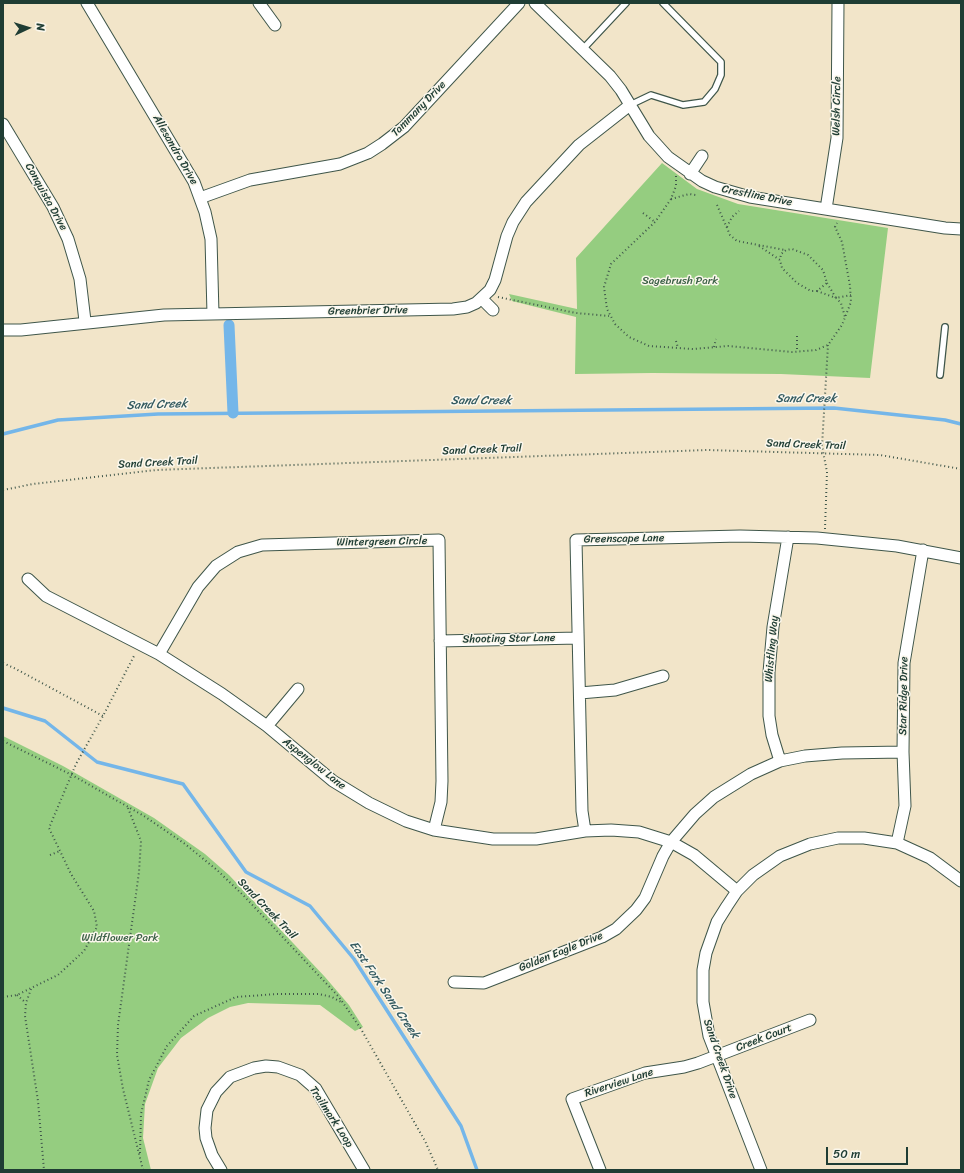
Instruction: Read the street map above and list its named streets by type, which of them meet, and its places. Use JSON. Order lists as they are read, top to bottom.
{
  "streets": {
    "street": [
      "Welsh Circle",
      "Tammany Drive",
      "Allesandro Drive",
      "Crestline Drive",
      "Conquista Drive",
      "Greenbrier Drive",
      "Greenscape Lane",
      "Wintergreen Circle",
      "Shooting Star Lane",
      "Whistling Way",
      "Star Ridge Drive",
      "Aspenglow Lane",
      "Golden Eagle Drive",
      "Creek Court",
      "Sand Creek Drive",
      "Riverview Lane",
      "Trailmark Loop"
    ],
    "path": ["Sand Creek Trail"]
  },
  "crossings": [
    ["Welsh Circle", "Crestline Drive"],
    ["Tammany Drive", "Allesandro Drive"],
    ["Allesandro Drive", "Greenbrier Drive"],
    ["Conquista Drive", "Greenbrier Drive"],
    ["Greenscape Lane", "Shooting Star Lane"],
    ["Greenscape Lane", "Whistling Way"],
    ["Greenscape Lane", "Star Ridge Drive"],
    ["Greenscape Lane", "Aspenglow Lane"],
    ["Wintergreen Circle", "Shooting Star Lane"],
    ["Wintergreen Circle", "Aspenglow Lane"],
    ["Whistling Way", "Golden Eagle Drive"],
    ["Star Ridge Drive", "Golden Eagle Drive"],
    ["Star Ridge Drive", "Sand Creek Drive"],
    ["Aspenglow Lane", "Golden Eagle Drive"],
    ["Aspenglow Lane", "Sand Creek Drive"],
    ["Creek Court", "Sand Creek Drive"],
    ["Creek Court", "Riverview Lane"],
    ["Sand Creek Drive", "Riverview Lane"]
  ],
  "water": ["Sand Creek", "East Fork Sand Creek"],
  "parks": ["Sagebrush Park", "Wildflower Park"],
  "scale_bar": "50 m",
  "north": "right"
}
